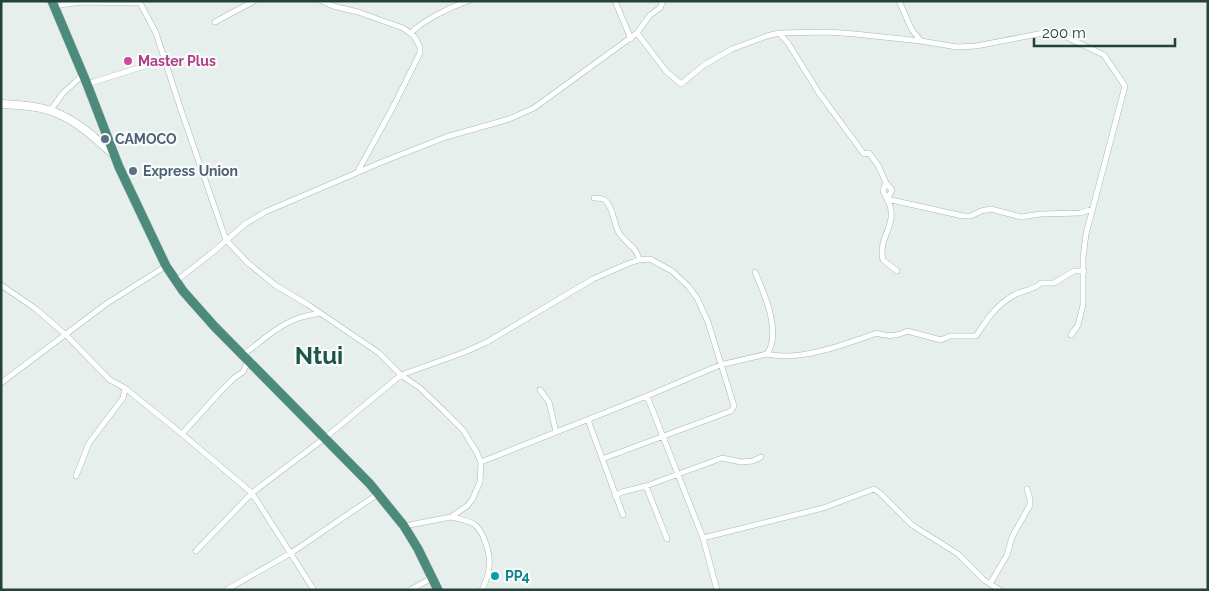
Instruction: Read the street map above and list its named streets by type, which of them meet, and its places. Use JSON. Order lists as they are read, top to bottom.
{
  "districts": ["Ntui"],
  "places": [
    "Master Plus",
    "CAMOCO",
    "Express Union",
    "PP4"
  ],
  "scale_bar": "200 m"
}
